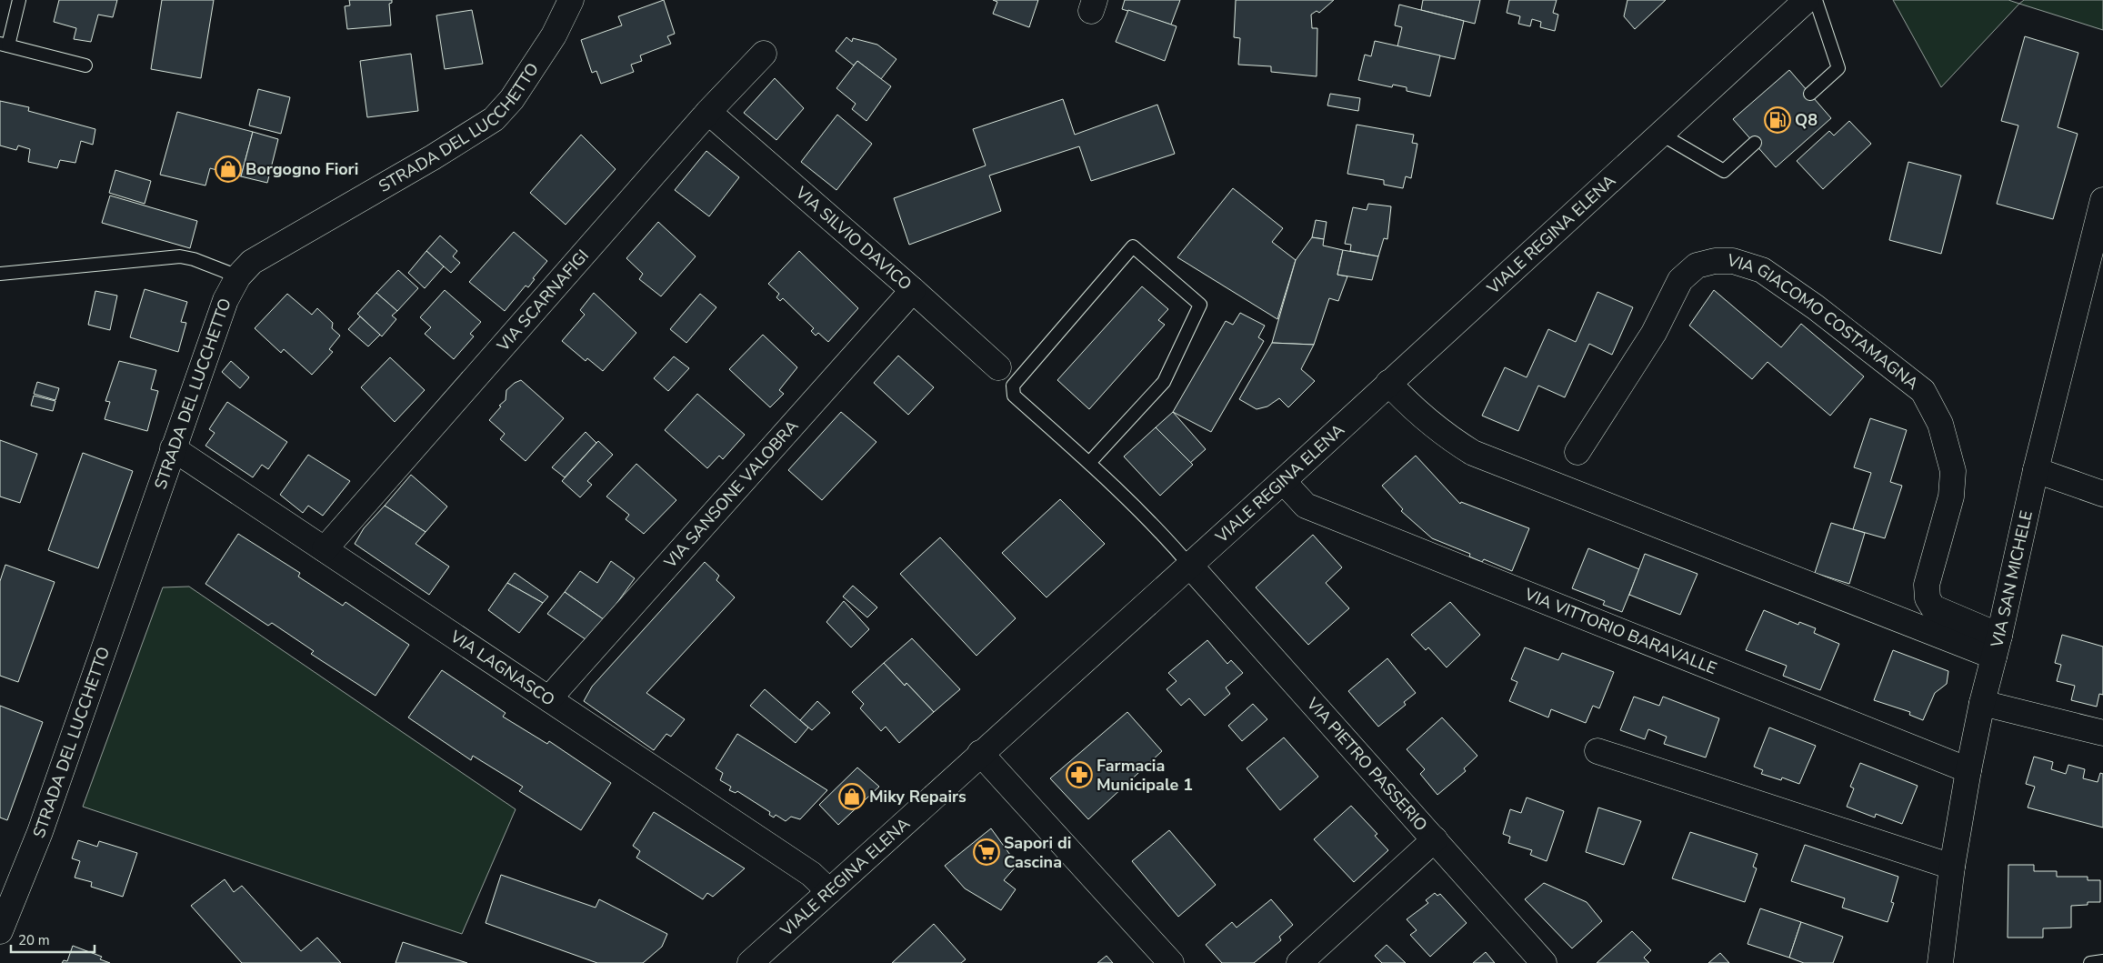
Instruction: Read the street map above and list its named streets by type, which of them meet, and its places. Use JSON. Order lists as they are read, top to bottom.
{
  "streets": {
    "street": [
      "STRADA DEL LUCCHETTO",
      "VIALE REGINA ELENA",
      "VIA SILVIO DAVICO",
      "VIA SCARNAFIGI",
      "VIA GIACOMO COSTAMAGNA",
      "VIA SANSONE VALOBRA",
      "VIA SAN MICHELE",
      "VIA VITTORIO BARAVALLE",
      "VIA LAGNASCO",
      "VIA PIETRO PASSERIO"
    ]
  },
  "crossings": [
    ["STRADA DEL LUCCHETTO", "VIA LAGNASCO"],
    ["VIALE REGINA ELENA", "VIA VITTORIO BARAVALLE"],
    ["VIALE REGINA ELENA", "VIA LAGNASCO"],
    ["VIALE REGINA ELENA", "VIA PIETRO PASSERIO"],
    ["VIA SILVIO DAVICO", "VIA SCARNAFIGI"],
    ["VIA SILVIO DAVICO", "VIA SANSONE VALOBRA"],
    ["VIA SCARNAFIGI", "VIA LAGNASCO"],
    ["VIA GIACOMO COSTAMAGNA", "VIA SAN MICHELE"],
    ["VIA SANSONE VALOBRA", "VIA LAGNASCO"],
    ["VIA SAN MICHELE", "VIA VITTORIO BARAVALLE"]
  ],
  "places": {
    "fuel station": ["Q8"],
    "shop": ["Borgogno Fiori", "Miky Repairs"],
    "pharmacy": ["Farmacia Municipale 1"],
    "supermarket": ["Sapori di Cascina"]
  },
  "scale_bar": "20 m"
}
